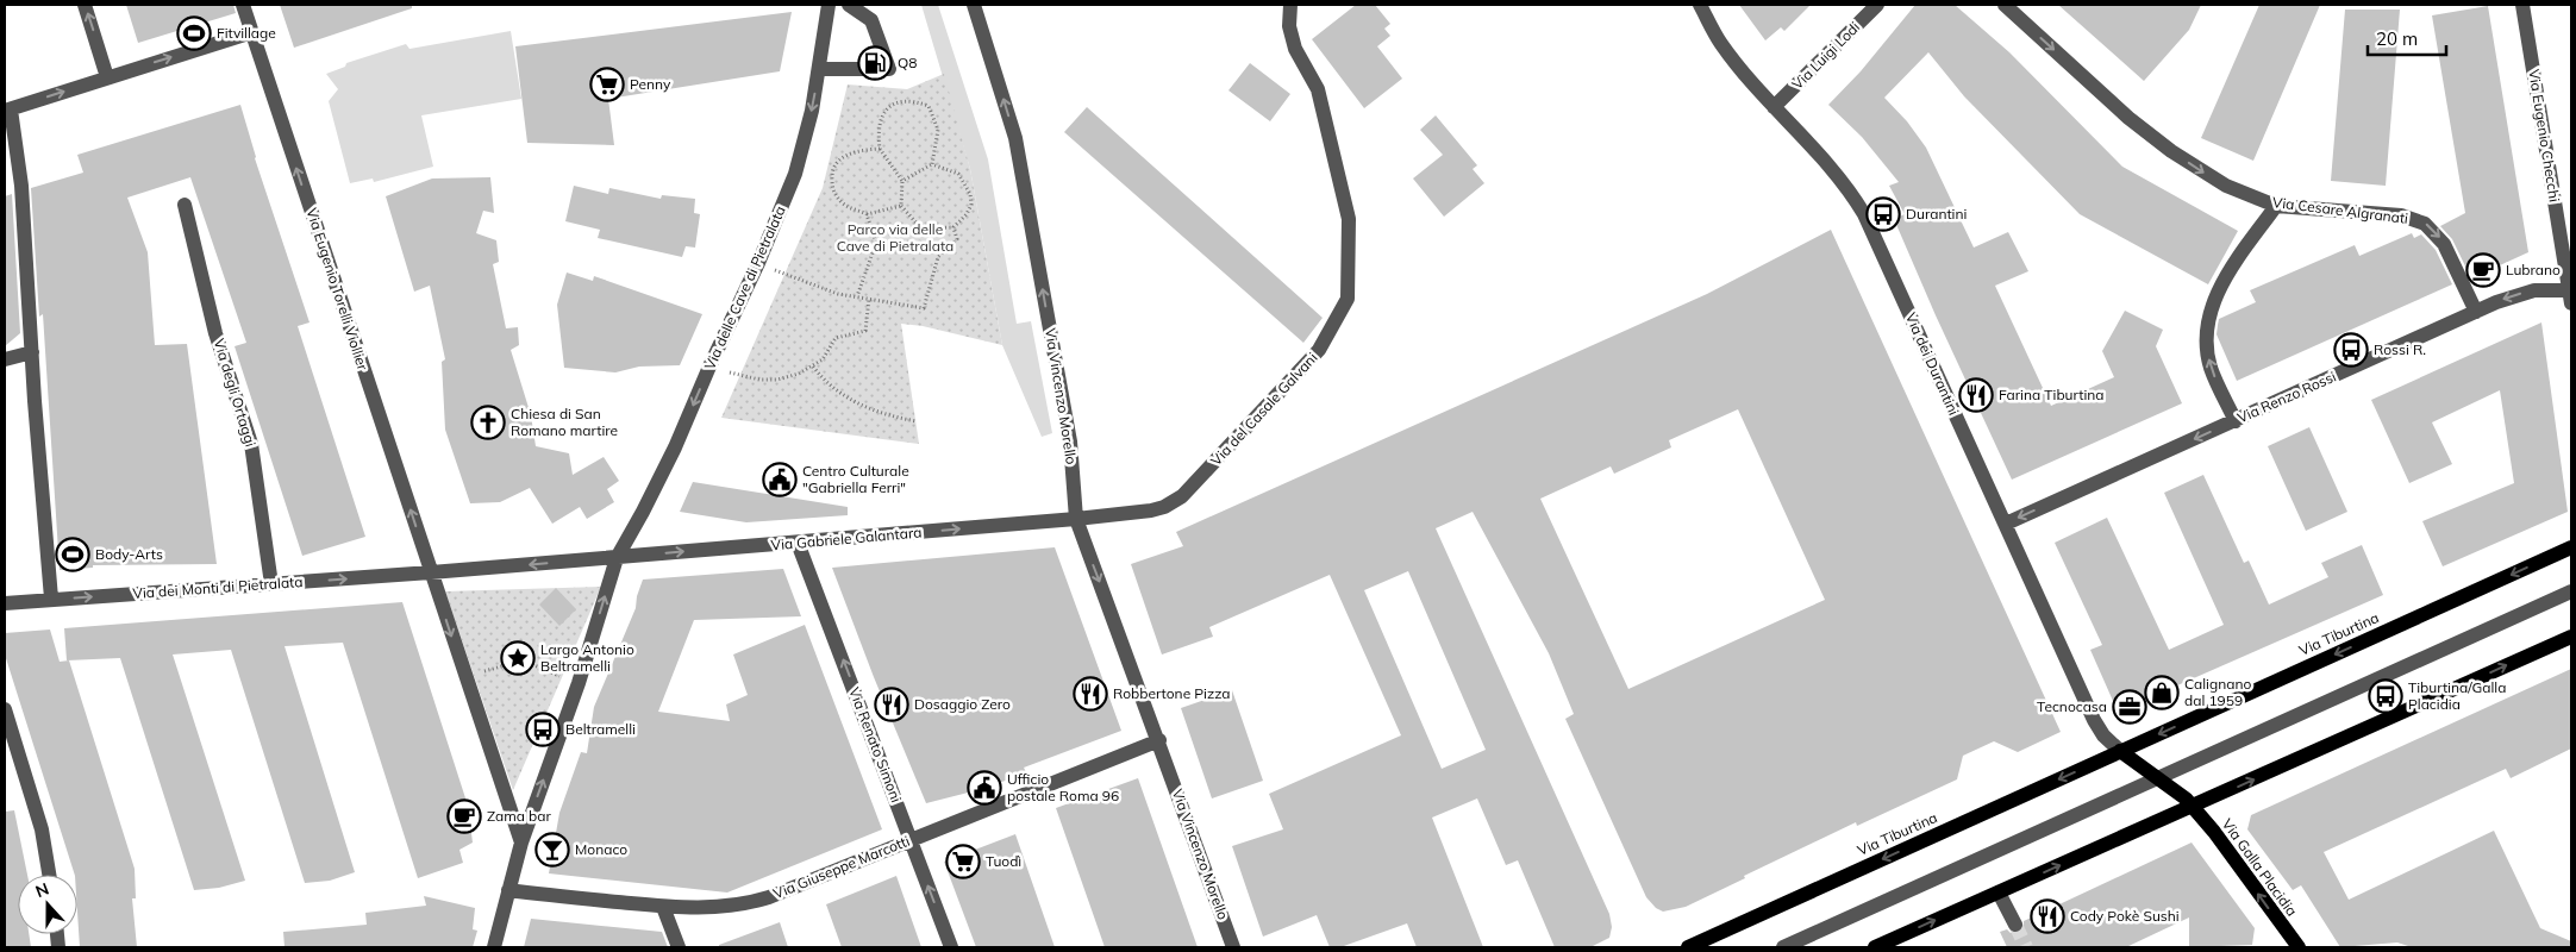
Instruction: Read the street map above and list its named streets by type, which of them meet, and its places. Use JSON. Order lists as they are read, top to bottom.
{
  "streets": {
    "main road": ["Via Tiburtina", "Via Galla Placidia"],
    "street": [
      "Via Luigi Lodi",
      "Via Eugenio Checchi",
      "Via Cesare Algranati",
      "Via delle Cave di Pietralata",
      "Via Eugenio Torelli Viollier",
      "Via dei Durantini",
      "Via degli Ortaggi",
      "Via Vincenzo Morello",
      "Via Renzo Rossi",
      "Via del Casale Galvani",
      "Via Gabriele Galantara",
      "Via dei Monti di Pietralata",
      "Via Renato Simoni",
      "Via Giuseppe Marcotti"
    ]
  },
  "crossings": [
    ["Via Luigi Lodi", "Via dei Durantini"],
    ["Via Eugenio Checchi", "Via Renzo Rossi"],
    ["Via Cesare Algranati", "Via Renzo Rossi"],
    ["Via delle Cave di Pietralata", "Via Gabriele Galantara"],
    ["Via Eugenio Torelli Viollier", "Via dei Monti di Pietralata"],
    ["Via dei Durantini", "Via Renzo Rossi"],
    ["Via dei Durantini", "Via Tiburtina"],
    ["Via degli Ortaggi", "Via dei Monti di Pietralata"],
    ["Via Vincenzo Morello", "Via del Casale Galvani"],
    ["Via Vincenzo Morello", "Via Gabriele Galantara"],
    ["Via Vincenzo Morello", "Via Giuseppe Marcotti"],
    ["Via del Casale Galvani", "Via Gabriele Galantara"],
    ["Via Gabriele Galantara", "Via Renato Simoni"],
    ["Via Renato Simoni", "Via Giuseppe Marcotti"]
  ],
  "one_way": [
    "Via Cesare Algranati",
    "Via delle Cave di Pietralata",
    "Via Eugenio Torelli Viollier",
    "Via Renzo Rossi",
    "Via Gabriele Galantara",
    "Via dei Monti di Pietralata",
    "Via Renato Simoni",
    "Via Galla Placidia"
  ],
  "parks": ["Parco via delle Cave di Pietralata"],
  "places": {
    "sports": ["Fitvillage", "Body-Arts"],
    "fuel station": ["Q8"],
    "supermarket": ["Penny", "Tuodì"],
    "bus stop": [
      "Durantini",
      "Rossi R.",
      "Tiburtina/Galla Placidia",
      "Beltramelli"
    ],
    "cafe": ["Lubrano", "Zama bar"],
    "restaurant": [
      "Farina Tiburtina",
      "Robbertone Pizza",
      "Dosaggio Zero",
      "Cody Pokè Sushi"
    ],
    "church": ["Chiesa di San Romano martire"],
    "public building": ["Centro Culturale \"Gabriella Ferri\"", "Ufficio postale Roma 96"],
    "place": ["Largo Antonio Beltramelli"],
    "shop": ["Calignano dal 1959"],
    "office": ["Tecnocasa"],
    "bar": ["Monaco"]
  },
  "scale_bar": "20 m",
  "north": "top"
}
